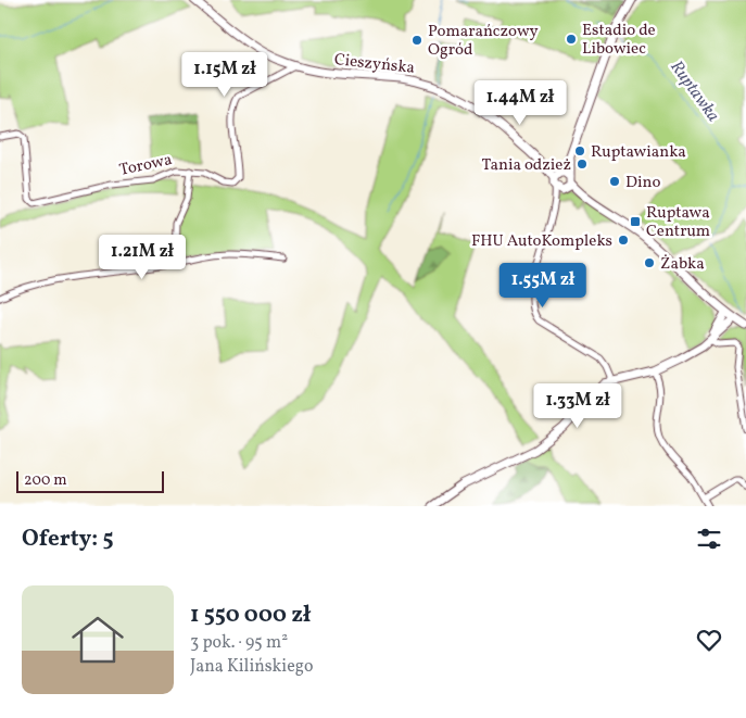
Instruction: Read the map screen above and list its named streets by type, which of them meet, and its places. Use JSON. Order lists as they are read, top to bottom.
{
  "streets": {
    "main road": ["Cieszyńska"],
    "street": ["Torowa"]
  },
  "crossings": [
    ["Cieszyńska", "Torowa"]
  ],
  "water": ["Ruptawka"],
  "places": {
    "other": [
      "Estadio de Libowiec",
      "Pomarańczowy Ogród",
      "Ruptawianka",
      "Tania odzież",
      "Dino",
      "FHU AutoKompleks",
      "Żabka"
    ],
    "transit": ["Ruptawa Centrum"]
  },
  "scale_bar": "200 m",
  "page": {
    "price": [
      "1.15M zł",
      "1.44M zł",
      "1.21M zł",
      "1.55M zł",
      "1.33M zł"
    ],
    "scale": "200 m",
    "heading": "Oferty: 5",
    "list": [
      {
        "name": "1 550 000 zł",
        "note": "3 pok. · 95 m² · Jana Kilińskiego"
      }
    ]
  }
}
